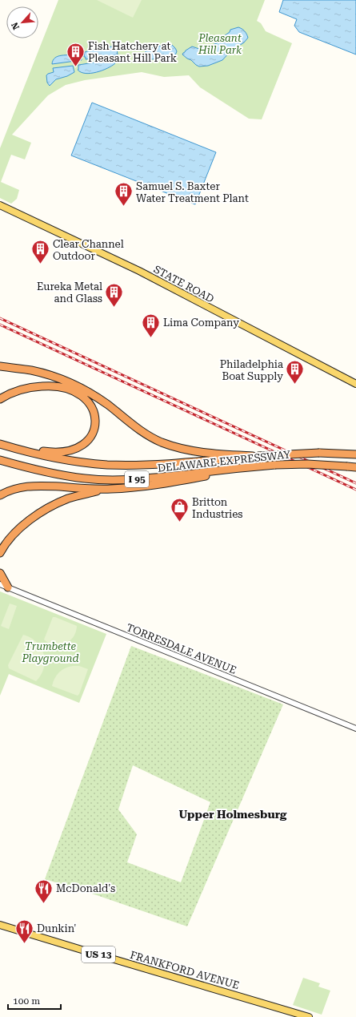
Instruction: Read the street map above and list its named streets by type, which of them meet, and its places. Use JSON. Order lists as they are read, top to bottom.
{
  "streets": {
    "highway": ["DELAWARE EXPRESSWAY", "I 95"],
    "main road": ["STATE ROAD", "US 13", "FRANKFORD AVENUE"],
    "street": ["TORRESDALE AVENUE"]
  },
  "districts": ["Upper Holmesburg"],
  "parks": ["Pleasant Hill Park", "Trumbette Playground"],
  "places": {
    "building": [
      "Fish Hatchery at Pleasant Hill Park",
      "Samuel S. Baxter Water Treatment Plant",
      "Clear Channel Outdoor",
      "Eureka Metal and Glass",
      "Lima Company",
      "Philadelphia Boat Supply"
    ],
    "shop": ["Britton Industries"],
    "restaurant": ["McDonald's", "Dunkin'"]
  },
  "scale_bar": "100 m",
  "north": "bottom left"
}
